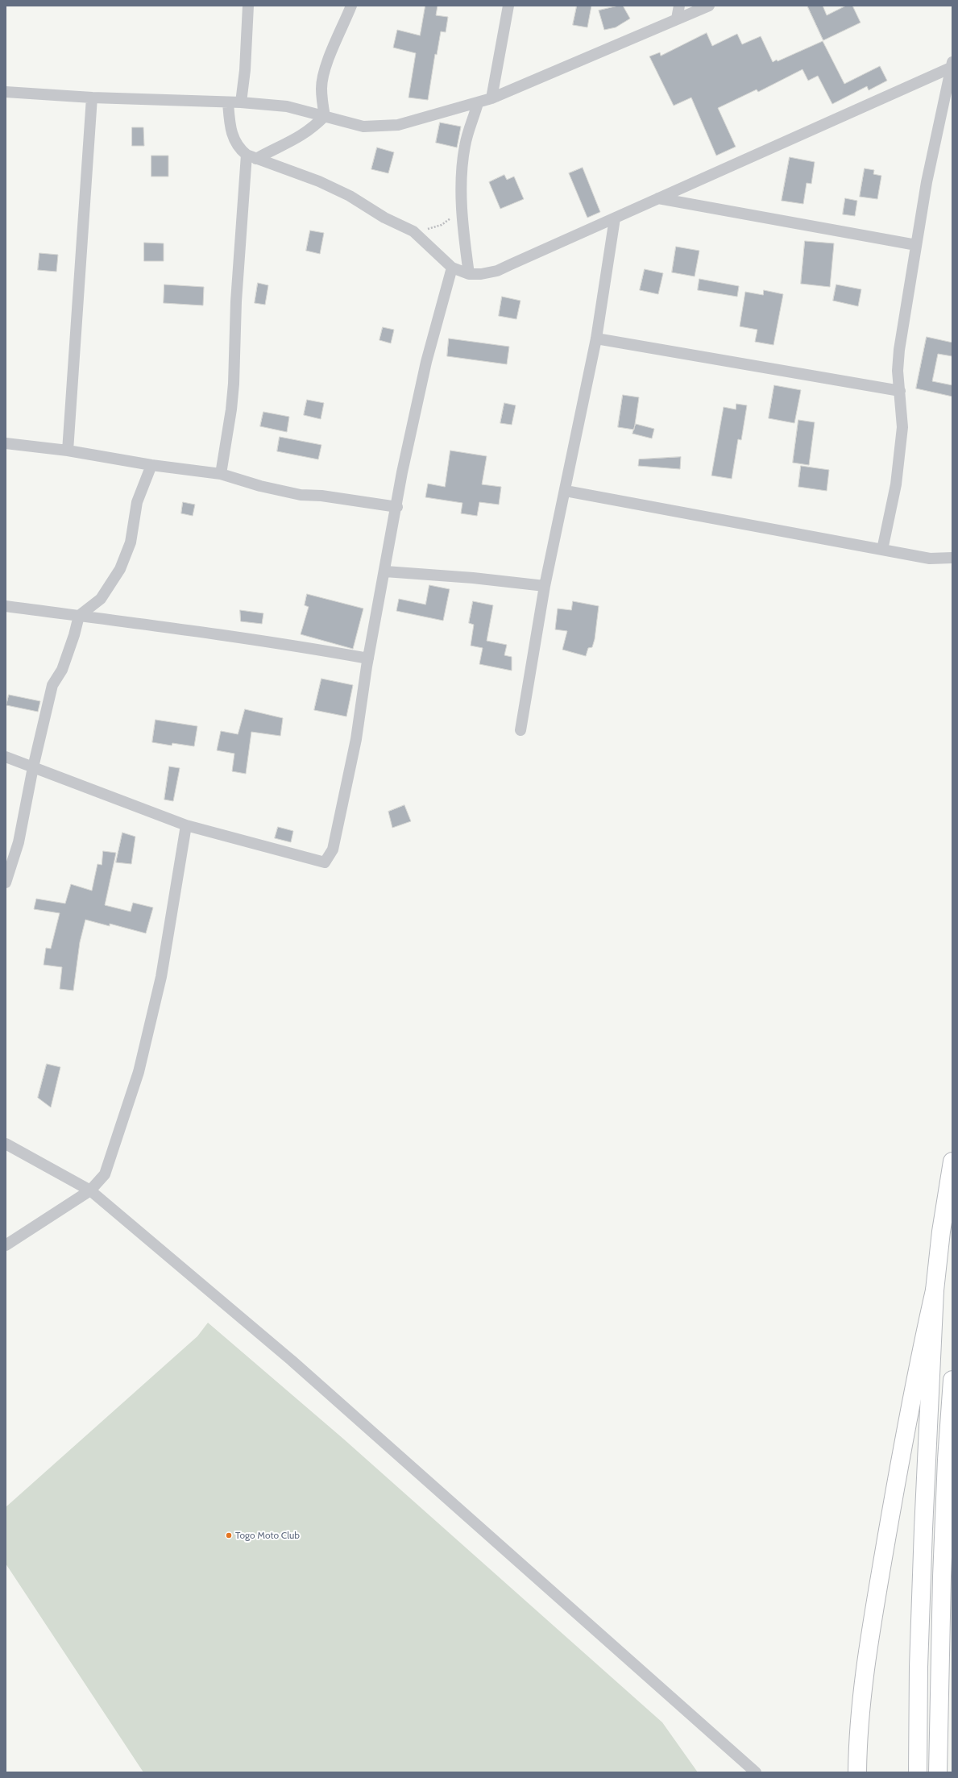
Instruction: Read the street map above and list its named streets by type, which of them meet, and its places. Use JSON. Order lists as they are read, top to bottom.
{
  "places": ["Togo Moto Club"]
}
